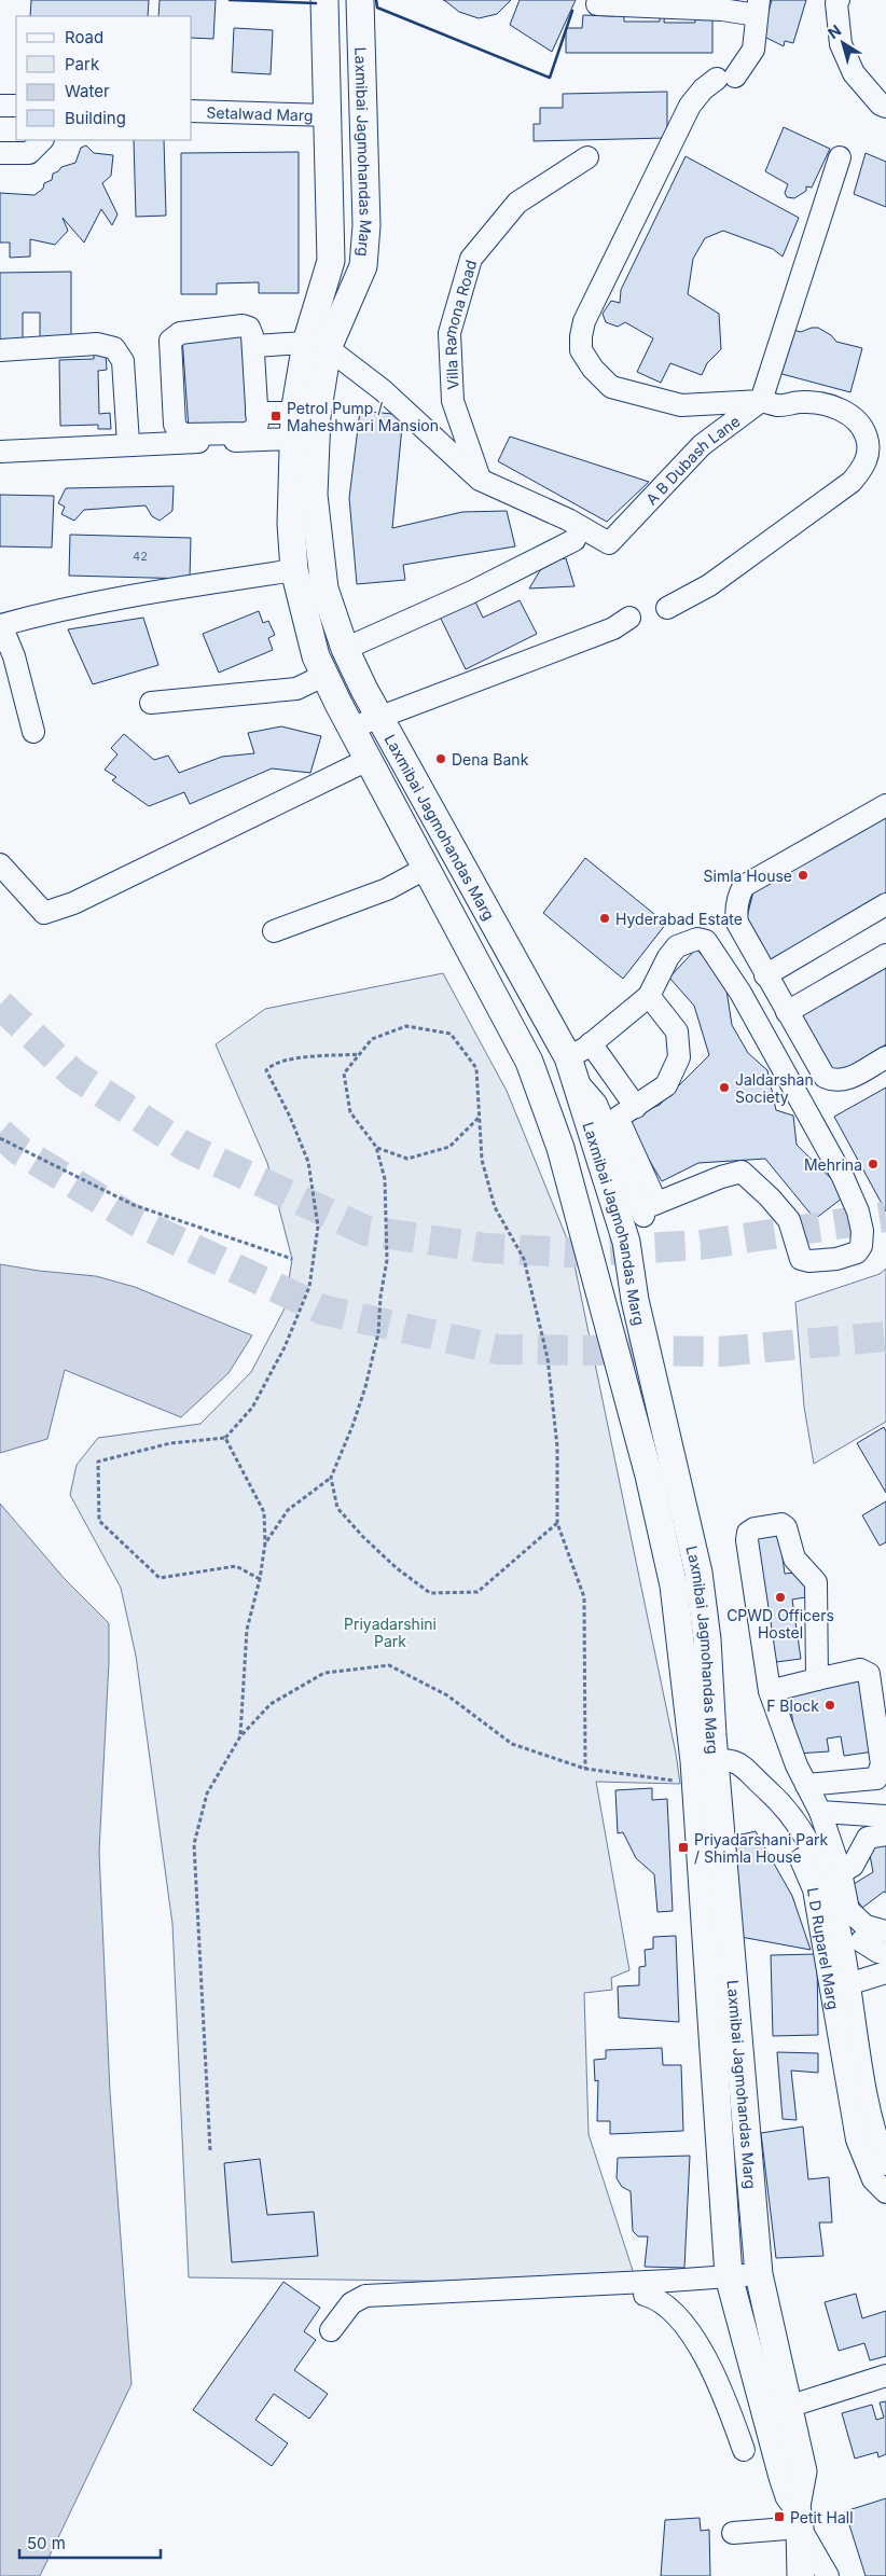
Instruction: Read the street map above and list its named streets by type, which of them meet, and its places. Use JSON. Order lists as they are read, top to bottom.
{
  "streets": {
    "main road": ["Laxmibai Jagmohandas Marg"],
    "street": [
      "Setalwad Marg",
      "Villa Ramona Road",
      "A B Dubash Lane",
      "L D Ruparel Marg"
    ]
  },
  "crossings": [
    ["Setalwad Marg", "Laxmibai Jagmohandas Marg"],
    ["Laxmibai Jagmohandas Marg", "A B Dubash Lane"],
    ["Laxmibai Jagmohandas Marg", "L D Ruparel Marg"],
    ["Villa Ramona Road", "A B Dubash Lane"]
  ],
  "parks": ["Priyadarshini Park"],
  "places": {
    "transit": ["Petrol Pump / Maheshwari Mansion", "Priyadarshani Park / Shimla House", "Petit Hall"],
    "other": [
      "Dena Bank",
      "Simla House",
      "Hyderabad Estate",
      "Jaldarshan Society",
      "Mehrina",
      "CPWD Officers Hostel",
      "F Block"
    ]
  },
  "house_numbers": ["42"],
  "legend": [
    "Road",
    "Park",
    "Water",
    "Building"
  ],
  "scale_bar": "50 m",
  "north": "top left"
}
